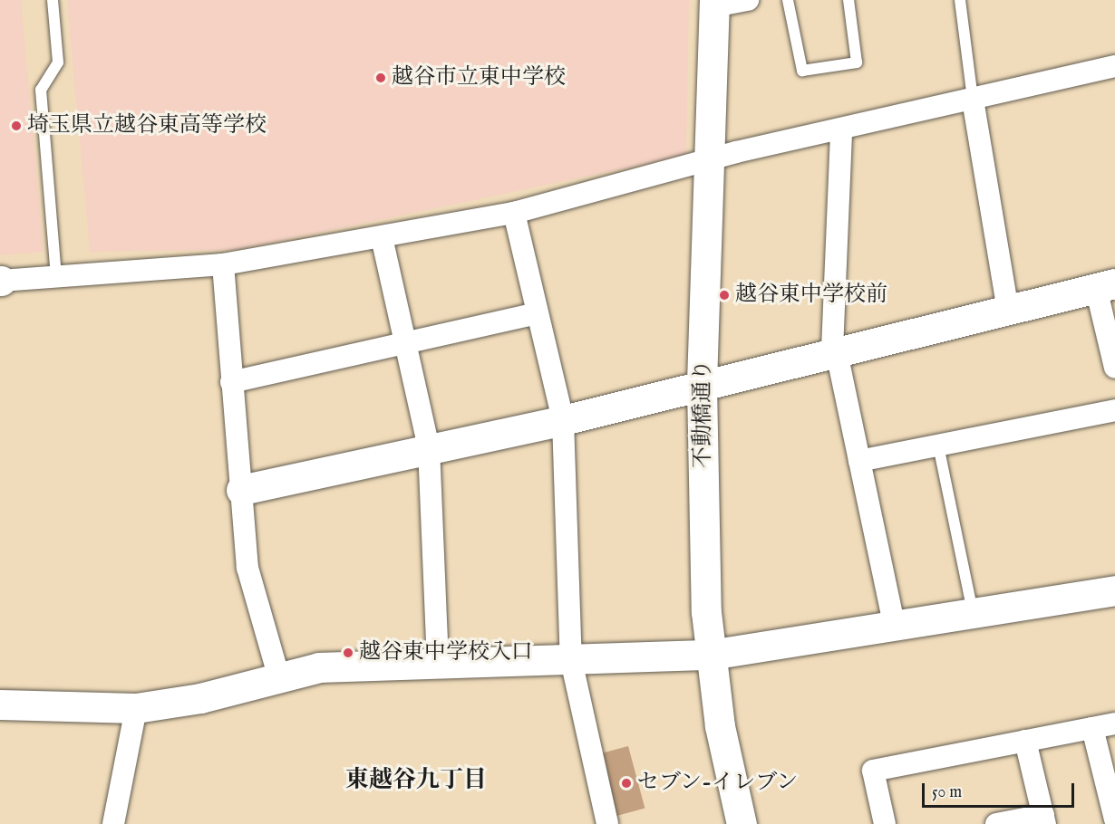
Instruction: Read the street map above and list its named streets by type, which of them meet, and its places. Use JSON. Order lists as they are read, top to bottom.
{
  "streets": {
    "street": ["不動橋通り"]
  },
  "districts": ["東越谷九丁目"],
  "places": [
    "越谷市立東中学校",
    "埼玉県立越谷東高等学校",
    "越谷東中学校前",
    "越谷東中学校入口",
    "セブン-イレブン"
  ],
  "scale_bar": "50 m"
}
